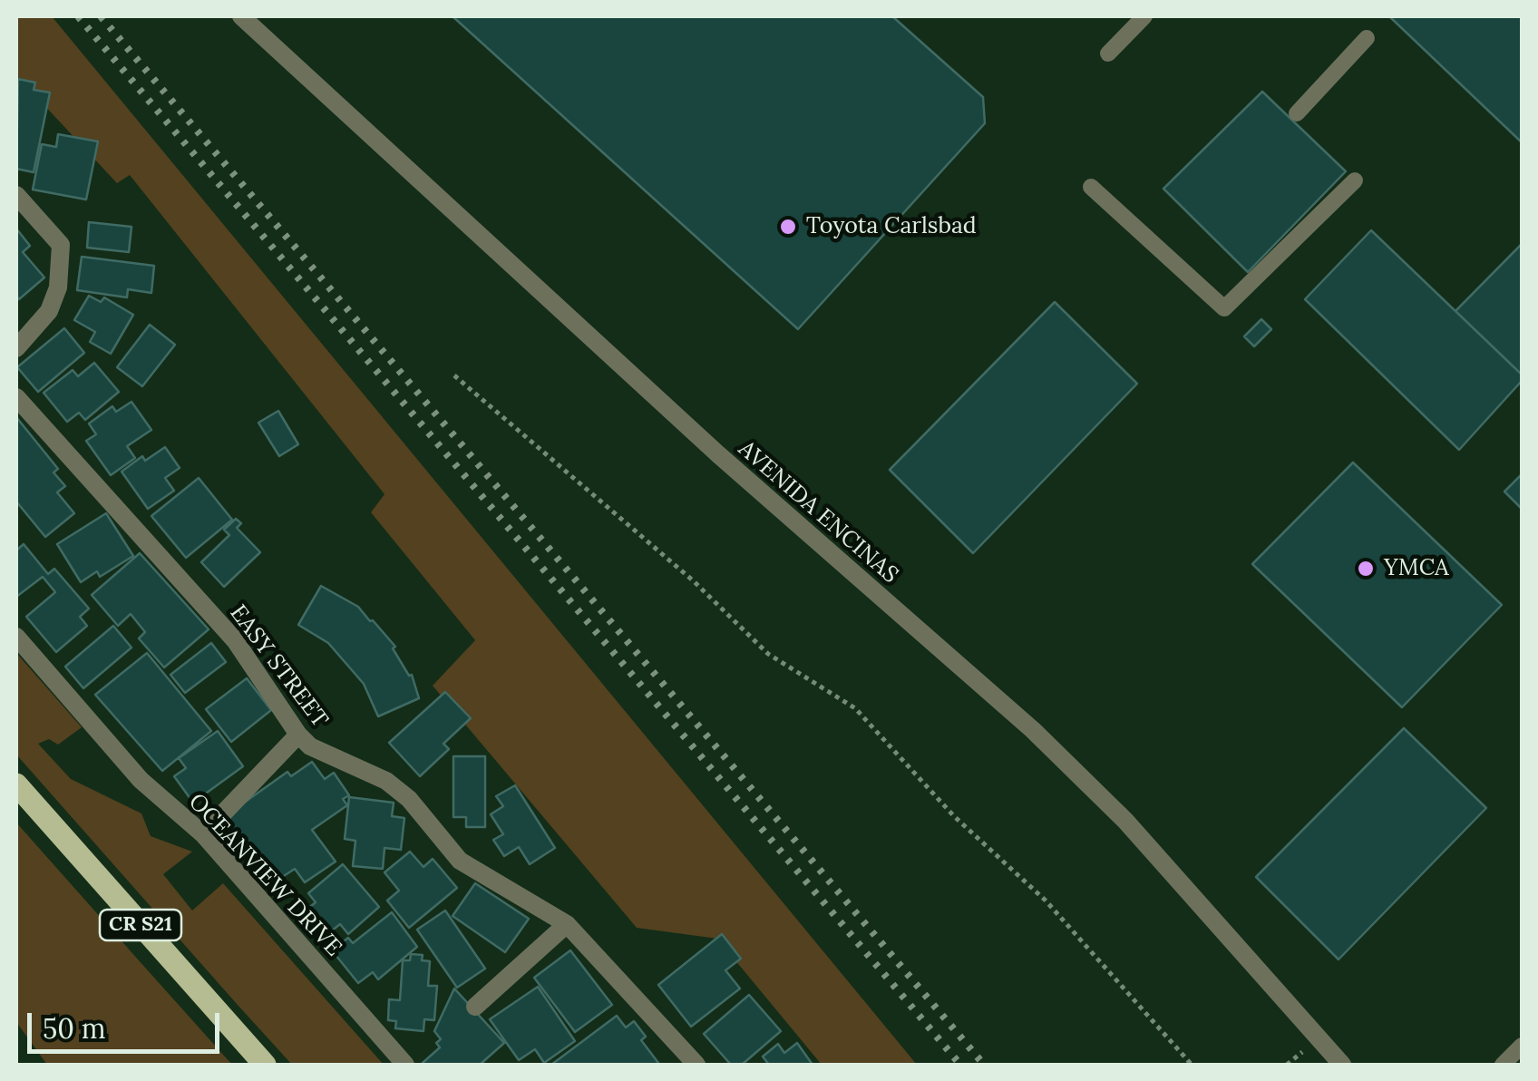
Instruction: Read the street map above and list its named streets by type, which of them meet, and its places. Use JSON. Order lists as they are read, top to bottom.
{
  "streets": {
    "main road": ["CR S21"],
    "street": ["AVENIDA ENCINAS", "EASY STREET", "OCEANVIEW DRIVE"]
  },
  "places": ["Toyota Carlsbad", "YMCA"],
  "scale_bar": "50 m"
}
